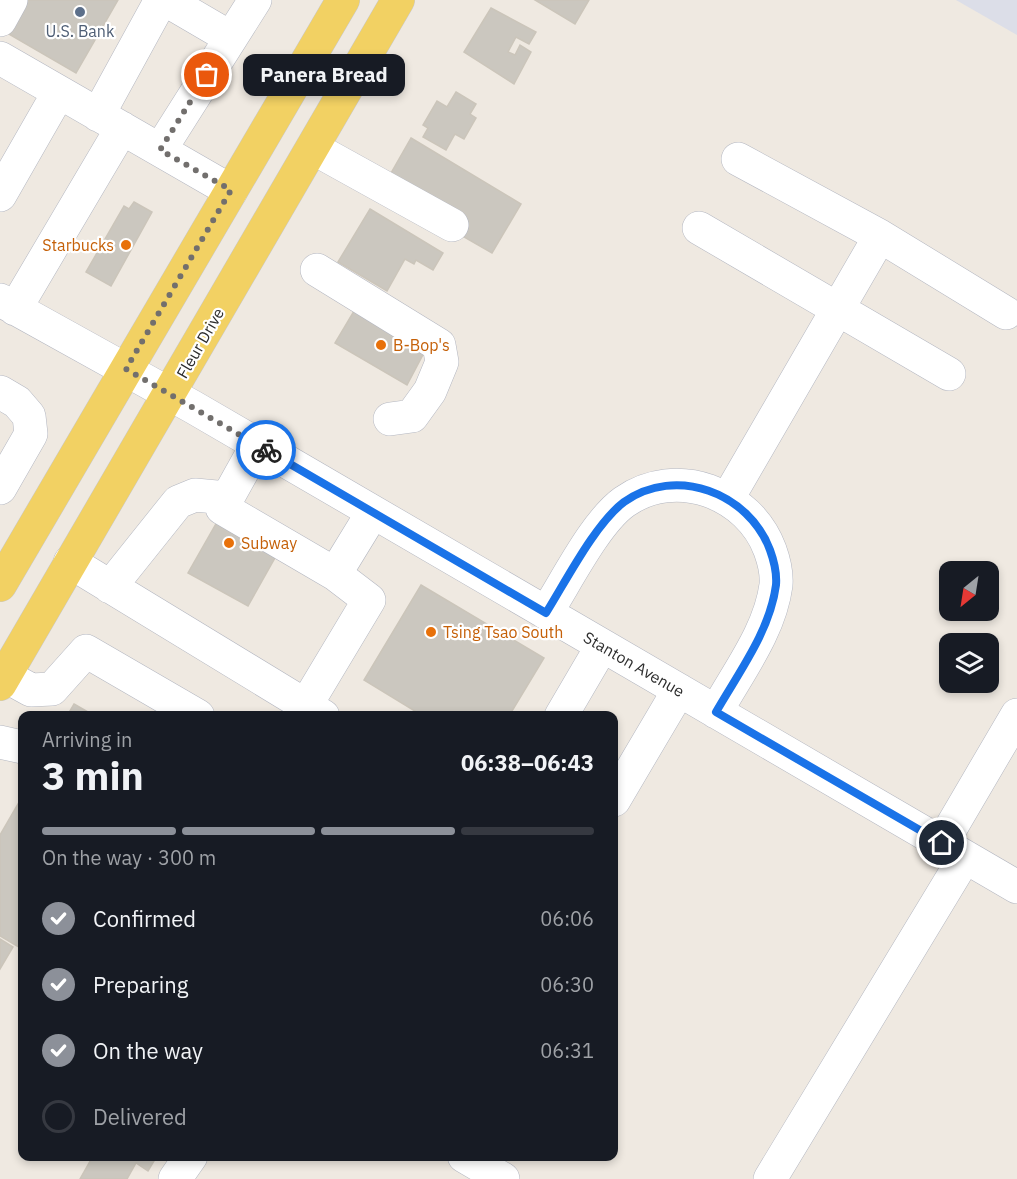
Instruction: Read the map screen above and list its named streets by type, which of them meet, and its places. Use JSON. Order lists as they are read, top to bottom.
{
  "streets": {
    "main road": ["Fleur Drive"],
    "street": ["Stanton Avenue"]
  },
  "crossings": [
    ["Fleur Drive", "Stanton Avenue"]
  ],
  "places": [
    "U.S. Bank",
    "Panera Bread",
    "Starbucks",
    "B-Bop's",
    "Subway",
    "Tsing Tsao South"
  ],
  "north": "bottom left",
  "page": {
    "bubble": "Panera Bread",
    "heading": ["3 min", "Arriving in", "06:38–06:43"],
    "bar": "On the way · 300 m",
    "list": [
      ["Confirmed", "06:06"],
      ["Preparing", "06:30"],
      ["On the way", "06:31"],
      "Delivered"
    ]
  }
}
